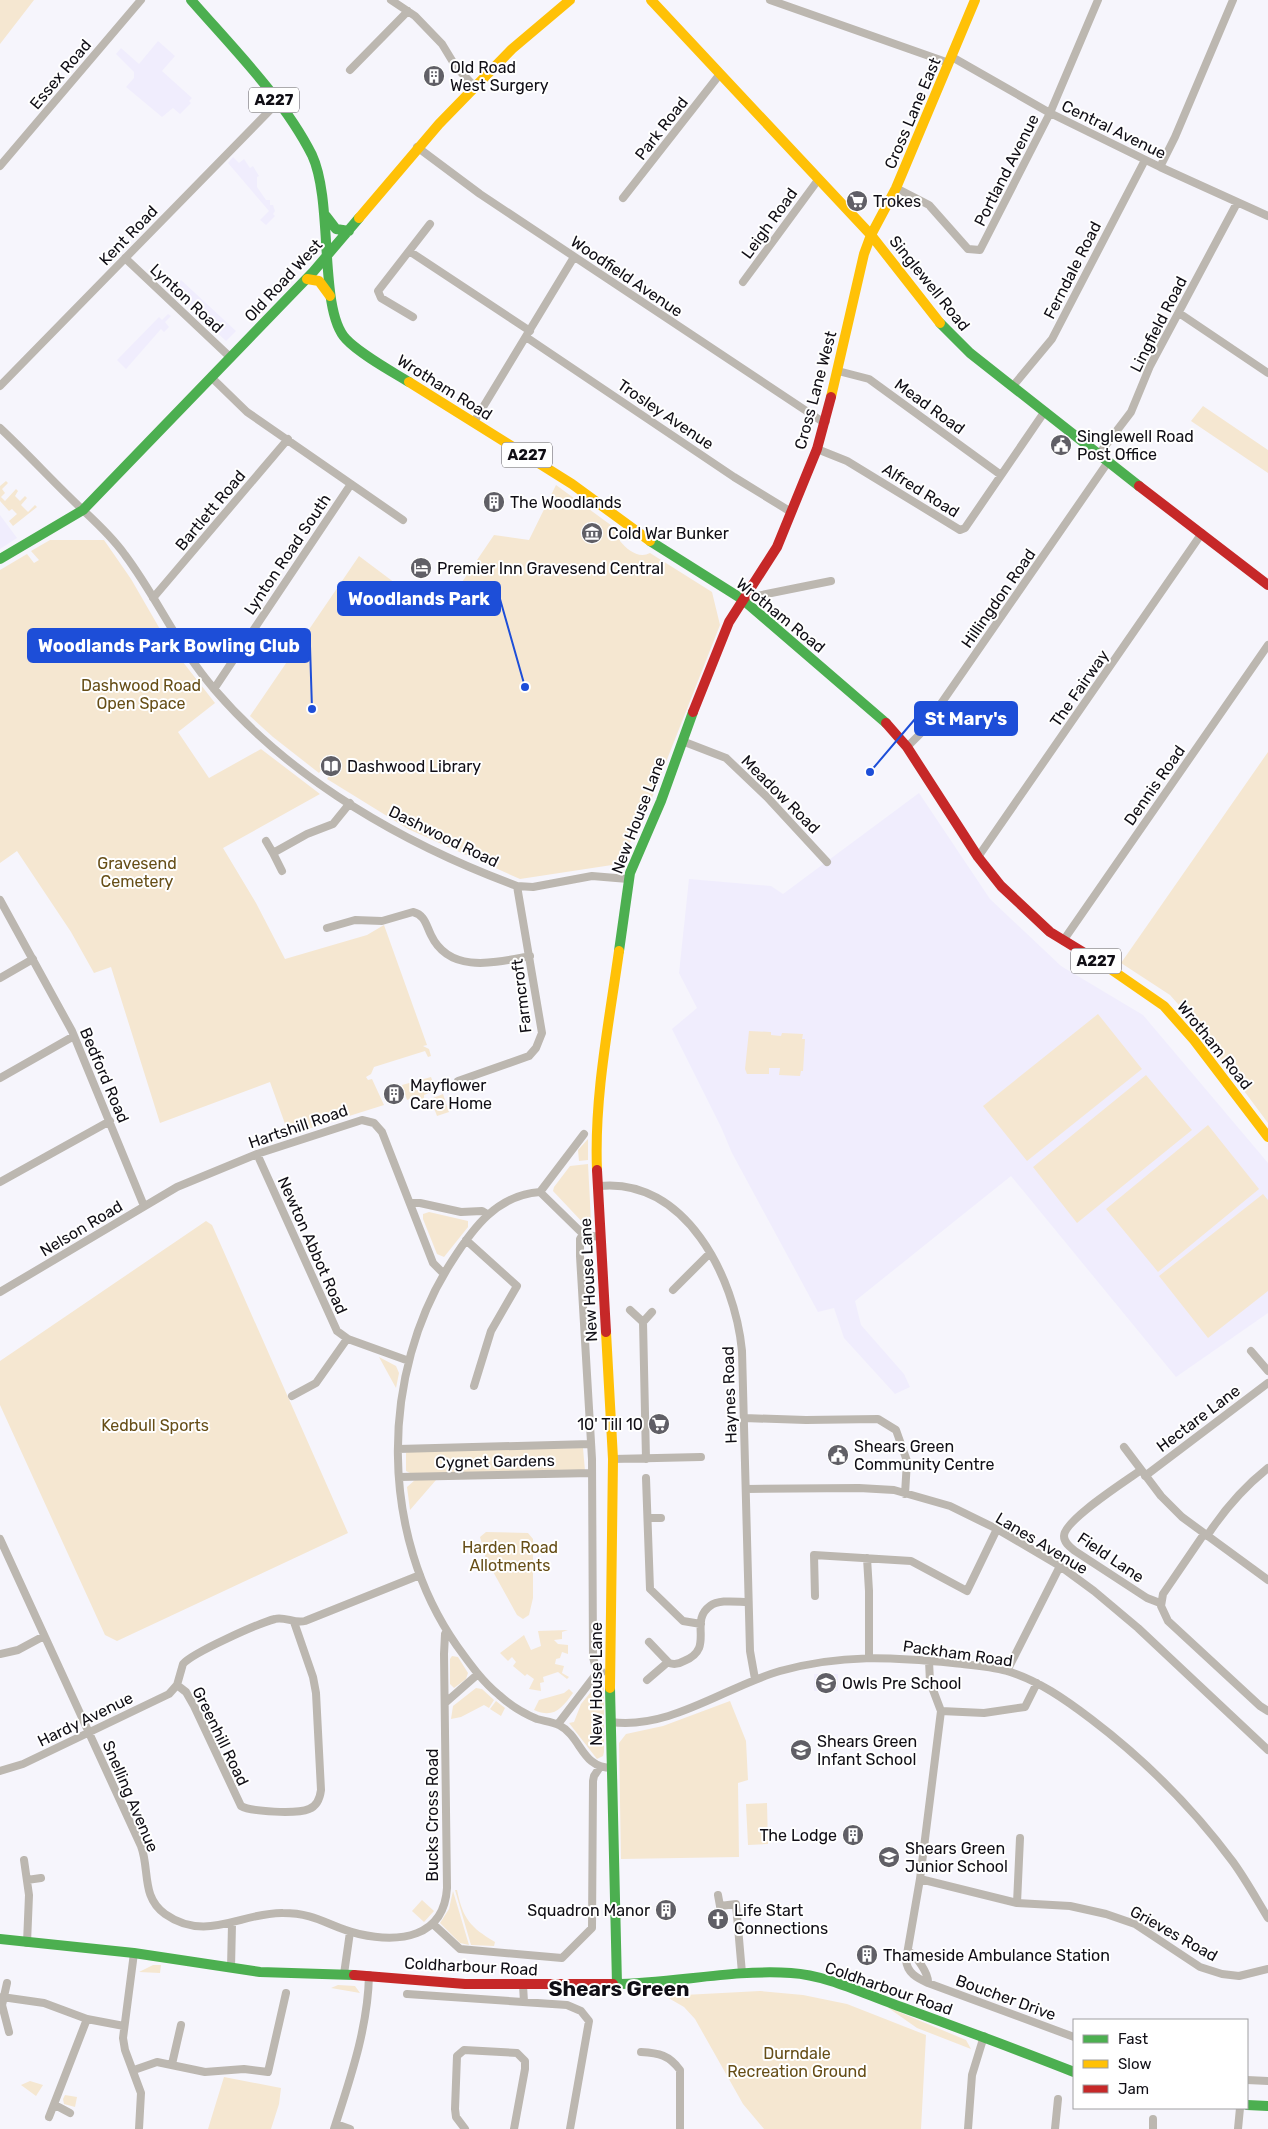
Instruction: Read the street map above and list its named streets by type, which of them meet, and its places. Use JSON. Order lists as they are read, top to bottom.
{
  "streets": {
    "street": [
      "Essex Road",
      "A227",
      "Cross Lane East",
      "Park Road",
      "Central Avenue",
      "Portland Avenue",
      "Leigh Road",
      "Kent Road",
      "Ferndale Road",
      "Woodfield Avenue",
      "Old Road West",
      "Singlewell Road",
      "Lynton Road",
      "Lingfield Road",
      "Wrotham Road",
      "Cross Lane West",
      "Mead Road",
      "Trosley Avenue",
      "Alfred Road",
      "Bartlett Road",
      "Lynton Road South",
      "Hillingdon Road",
      "The Fairway",
      "Dennis Road",
      "Meadow Road",
      "New House Lane",
      "Dashwood Road",
      "Farmcroft",
      "Bedford Road",
      "Hartshill Road",
      "Nelson Road",
      "Newton Abbot Road",
      "Haynes Road",
      "Hectare Lane",
      "Cygnet Gardens",
      "Lanes Avenue",
      "Field Lane",
      "Packham Road",
      "Hardy Avenue",
      "Greenhill Road",
      "Snelling Avenue",
      "Bucks Cross Road",
      "Grieves Road",
      "Coldharbour Road",
      "Boucher Drive"
    ]
  },
  "crossings": [
    ["A227", "Old Road West"],
    ["A227", "Wrotham Road"],
    ["Cross Lane East", "Central Avenue"],
    ["Cross Lane East", "Portland Avenue"],
    ["Cross Lane East", "Singlewell Road"],
    ["Cross Lane East", "Cross Lane West"],
    ["Park Road", "Singlewell Road"],
    ["Central Avenue", "Portland Avenue"],
    ["Central Avenue", "Ferndale Road"],
    ["Central Avenue", "Lingfield Road"],
    ["Leigh Road", "Singlewell Road"],
    ["Kent Road", "Lynton Road"],
    ["Kent Road", "Wrotham Road"],
    ["Ferndale Road", "Singlewell Road"],
    ["Woodfield Avenue", "Old Road West"],
    ["Woodfield Avenue", "Cross Lane West"],
    ["Old Road West", "Lynton Road"],
    ["Old Road West", "Wrotham Road"],
    ["Old Road West", "Lynton Road South"],
    ["Old Road West", "Dashwood Road"],
    ["Singlewell Road", "Lingfield Road"],
    ["Singlewell Road", "Cross Lane West"],
    ["Singlewell Road", "Alfred Road"],
    ["Singlewell Road", "Hillingdon Road"],
    ["Singlewell Road", "The Fairway"],
    ["Wrotham Road", "Cross Lane West"],
    ["Wrotham Road", "Hillingdon Road"],
    ["Wrotham Road", "The Fairway"],
    ["Wrotham Road", "Dennis Road"],
    ["Wrotham Road", "New House Lane"],
    ["Cross Lane West", "Mead Road"],
    ["Cross Lane West", "Trosley Avenue"],
    ["Cross Lane West", "Alfred Road"],
    ["Cross Lane West", "New House Lane"],
    ["Mead Road", "Alfred Road"],
    ["Bartlett Road", "Lynton Road South"],
    ["Bartlett Road", "Dashwood Road"],
    ["Lynton Road South", "Dashwood Road"],
    ["Meadow Road", "New House Lane"],
    ["New House Lane", "Dashwood Road"],
    ["New House Lane", "Haynes Road"],
    ["New House Lane", "Cygnet Gardens"],
    ["New House Lane", "Packham Road"],
    ["New House Lane", "Bucks Cross Road"],
    ["New House Lane", "Coldharbour Road"],
    ["Dashwood Road", "Farmcroft"],
    ["Bedford Road", "Nelson Road"],
    ["Hartshill Road", "Nelson Road"],
    ["Hartshill Road", "Newton Abbot Road"],
    ["Haynes Road", "Lanes Avenue"],
    ["Haynes Road", "Packham Road"],
    ["Hectare Lane", "Field Lane"],
    ["Hardy Avenue", "Greenhill Road"],
    ["Hardy Avenue", "Snelling Avenue"]
  ],
  "districts": ["Shears Green"],
  "parks": [
    "Dashwood Road Open Space",
    "Gravesend Cemetery",
    "Kedbull Sports",
    "Harden Road Allotments",
    "Durndale Recreation Ground"
  ],
  "places": {
    "building": [
      "Old Road West Surgery",
      "The Woodlands",
      "Mayflower Care Home",
      "The Lodge",
      "Squadron Manor",
      "Thameside Ambulance Station"
    ],
    "supermarket": ["Trokes", "10' Till 10"],
    "public building": ["Singlewell Road Post Office", "Shears Green Community Centre"],
    "museum": ["Cold War Bunker"],
    "hotel": ["Premier Inn Gravesend Central"],
    "other": ["Woodlands Park", "Woodlands Park Bowling Club", "St Mary's"],
    "library": ["Dashwood Library"],
    "school or university": ["Owls Pre School", "Shears Green Infant School", "Shears Green Junior School"],
    "church": ["Life Start Connections"]
  },
  "legend": ["Fast", "Slow", "Jam"]
}
